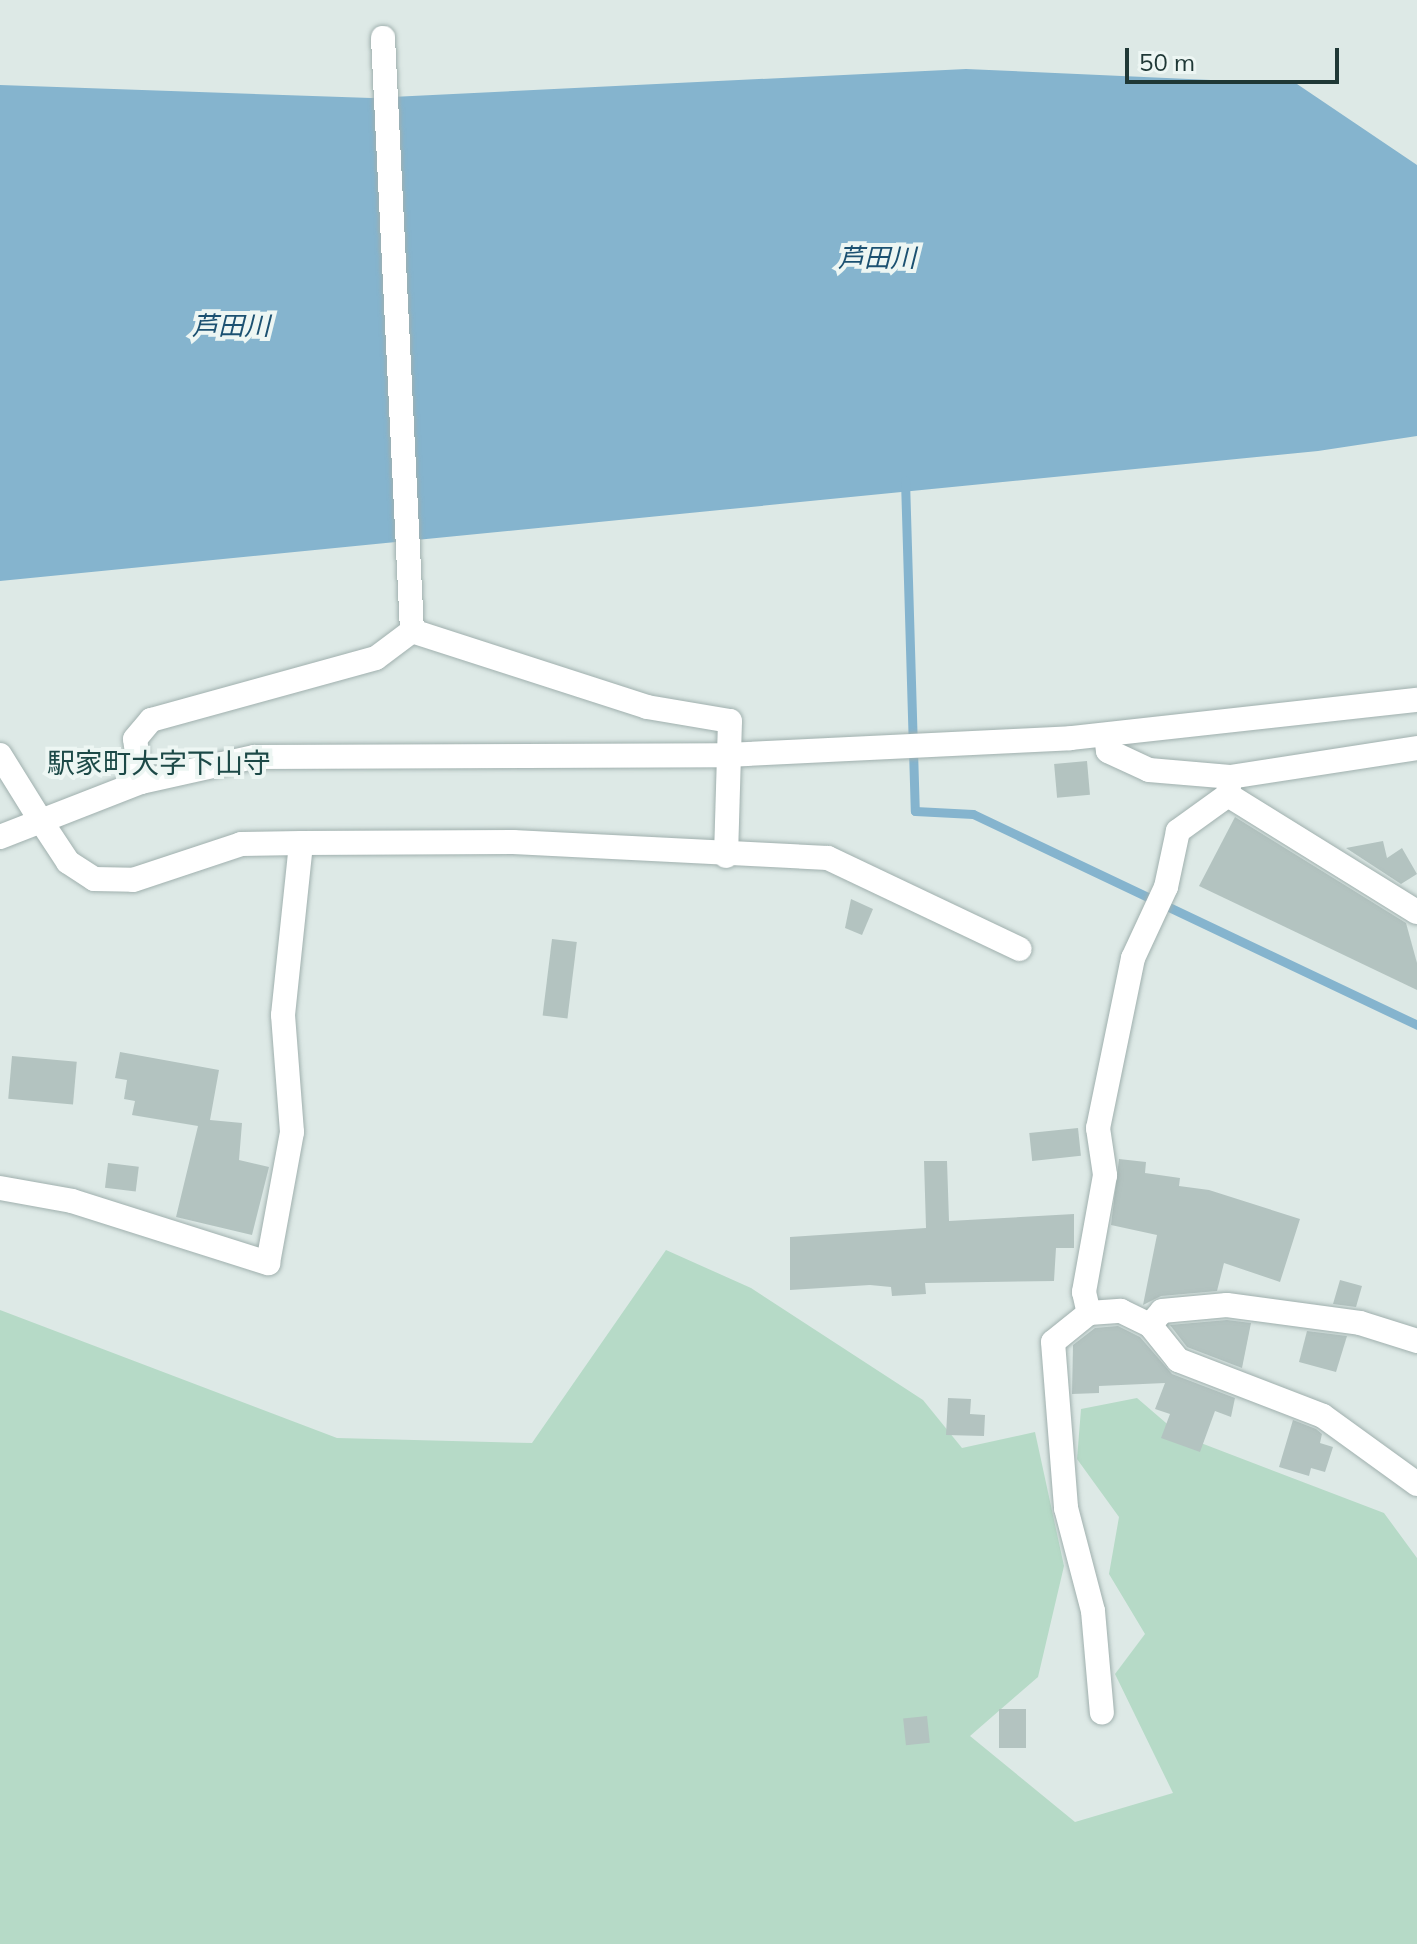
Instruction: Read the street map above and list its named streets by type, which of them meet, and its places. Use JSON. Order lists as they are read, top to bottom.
{
  "districts": ["駅家町大字下山守"],
  "water": ["芦田川"],
  "scale_bar": "50 m"
}
